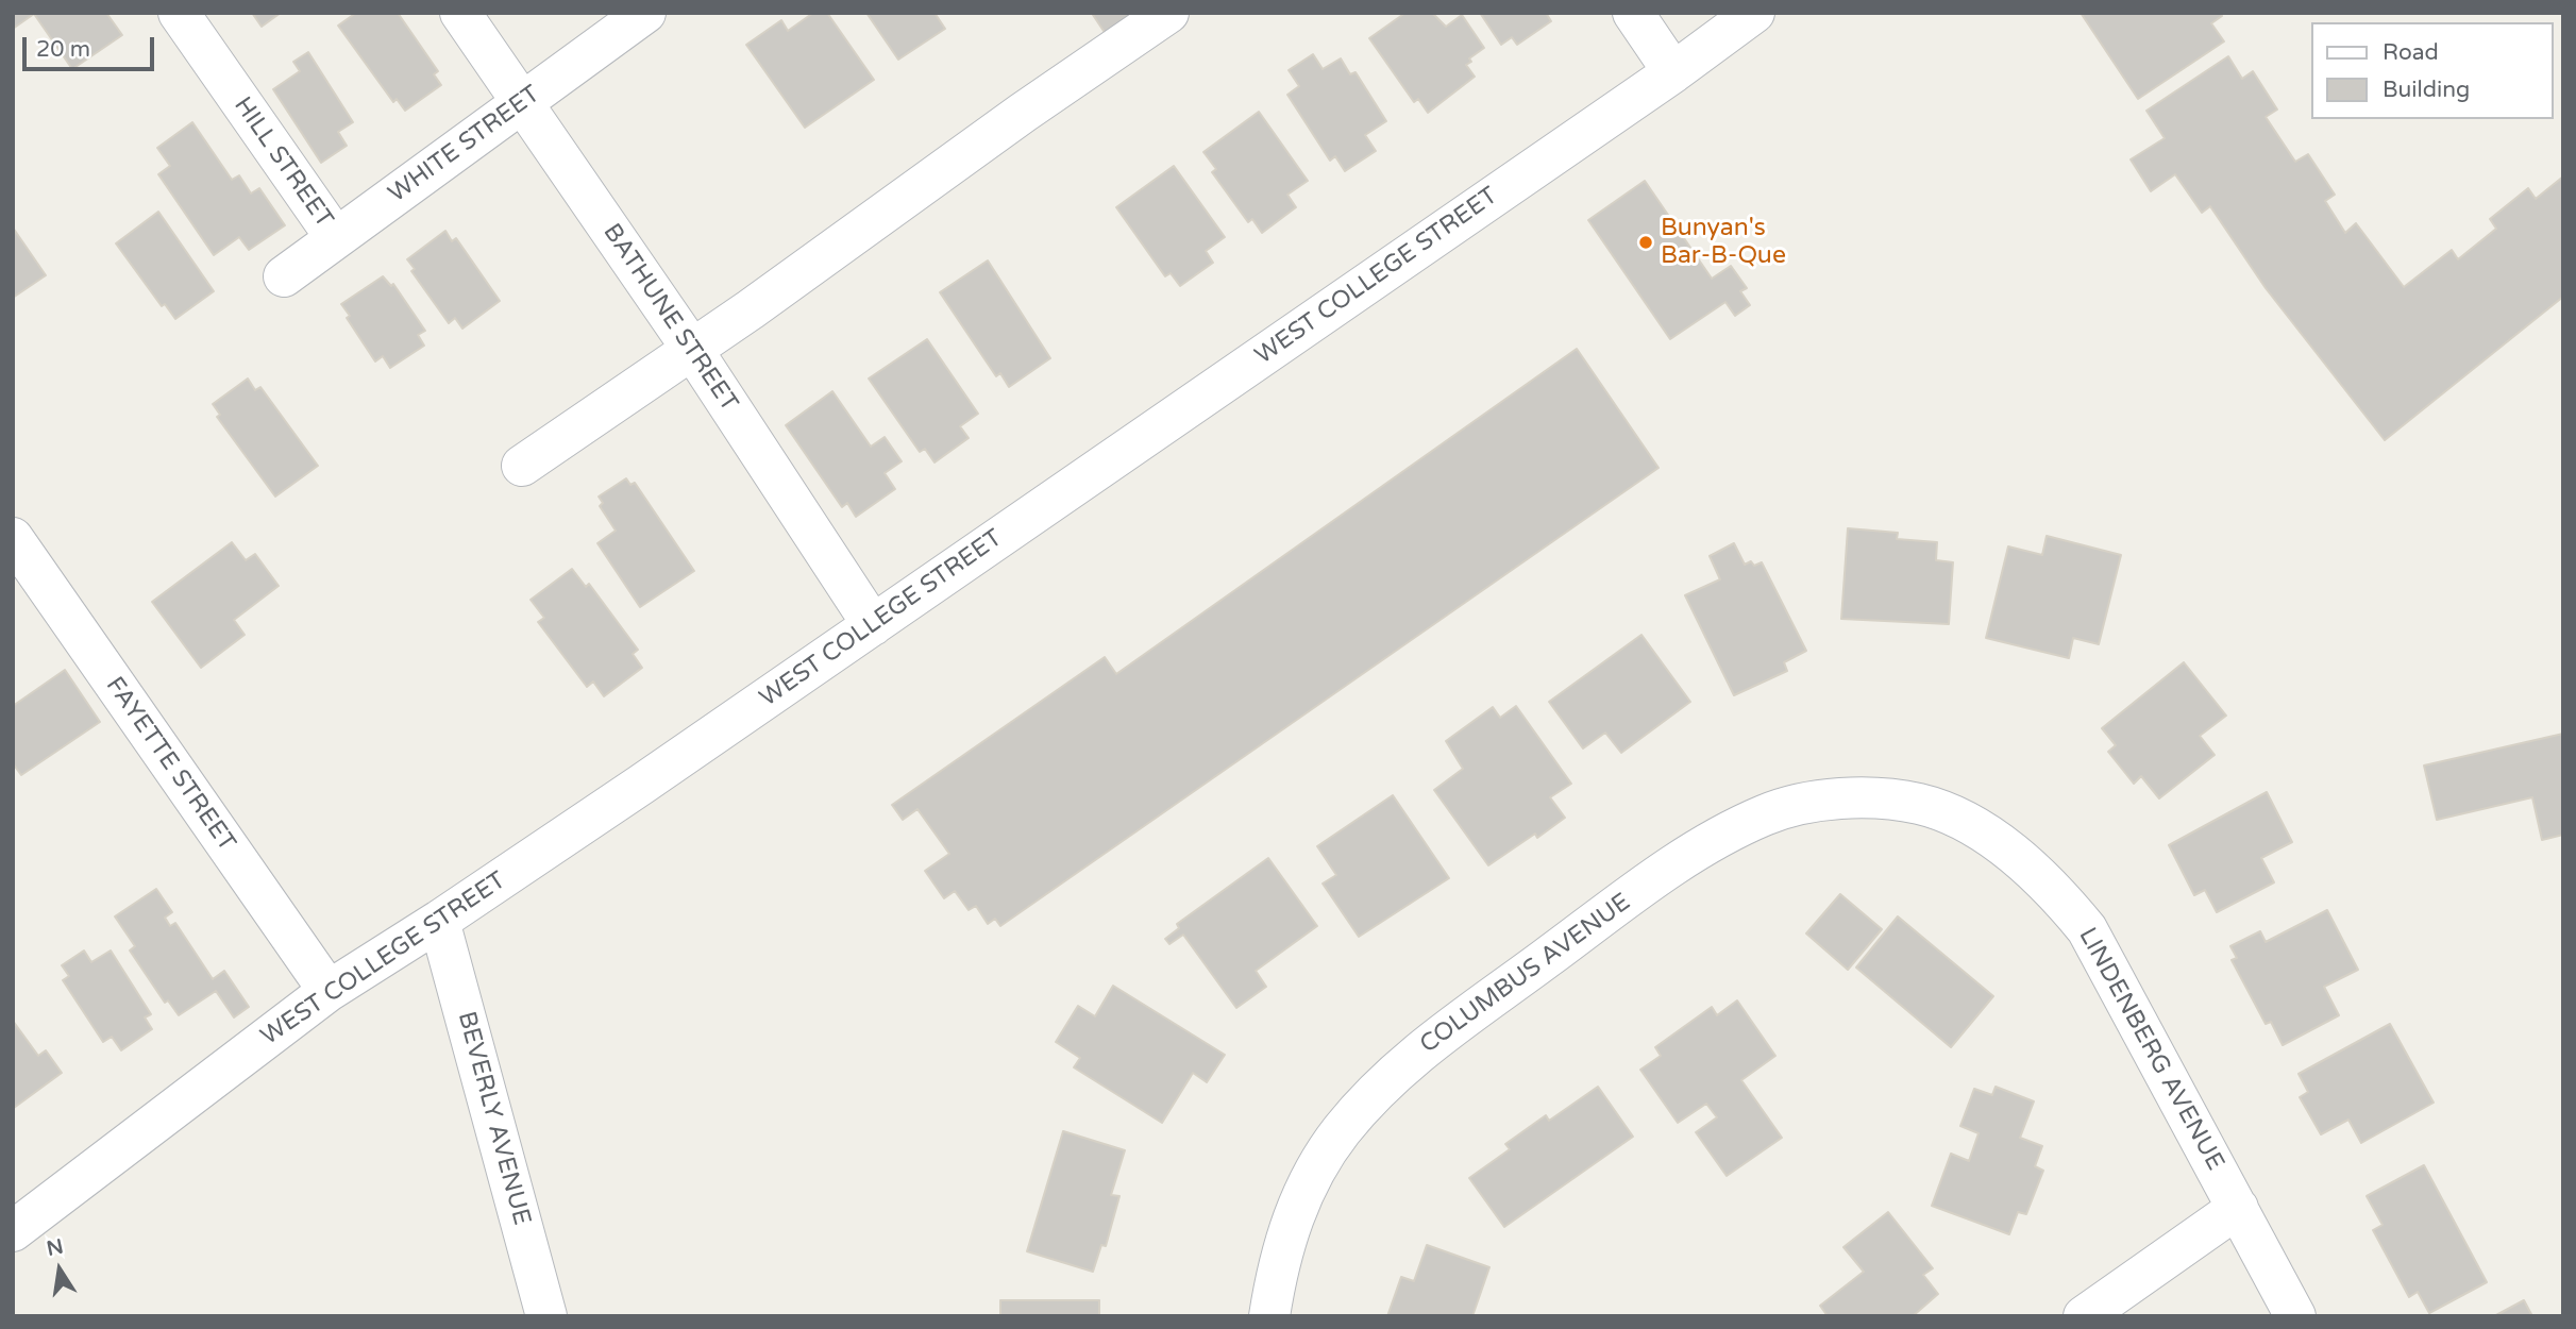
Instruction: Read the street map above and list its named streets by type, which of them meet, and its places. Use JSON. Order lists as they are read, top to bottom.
{
  "streets": {
    "street": [
      "WHITE STREET",
      "HILL STREET",
      "WEST COLLEGE STREET",
      "BATHUNE STREET",
      "FAYETTE STREET",
      "COLUMBUS AVENUE",
      "LINDENBERG AVENUE",
      "BEVERLY AVENUE"
    ]
  },
  "crossings": [
    ["WHITE STREET", "HILL STREET"],
    ["WHITE STREET", "BATHUNE STREET"],
    ["WEST COLLEGE STREET", "BATHUNE STREET"],
    ["WEST COLLEGE STREET", "FAYETTE STREET"],
    ["WEST COLLEGE STREET", "BEVERLY AVENUE"],
    ["COLUMBUS AVENUE", "LINDENBERG AVENUE"]
  ],
  "places": ["Bunyan's Bar-B-Que"],
  "legend": ["Road", "Building"],
  "scale_bar": "20 m",
  "north": "top"
}
